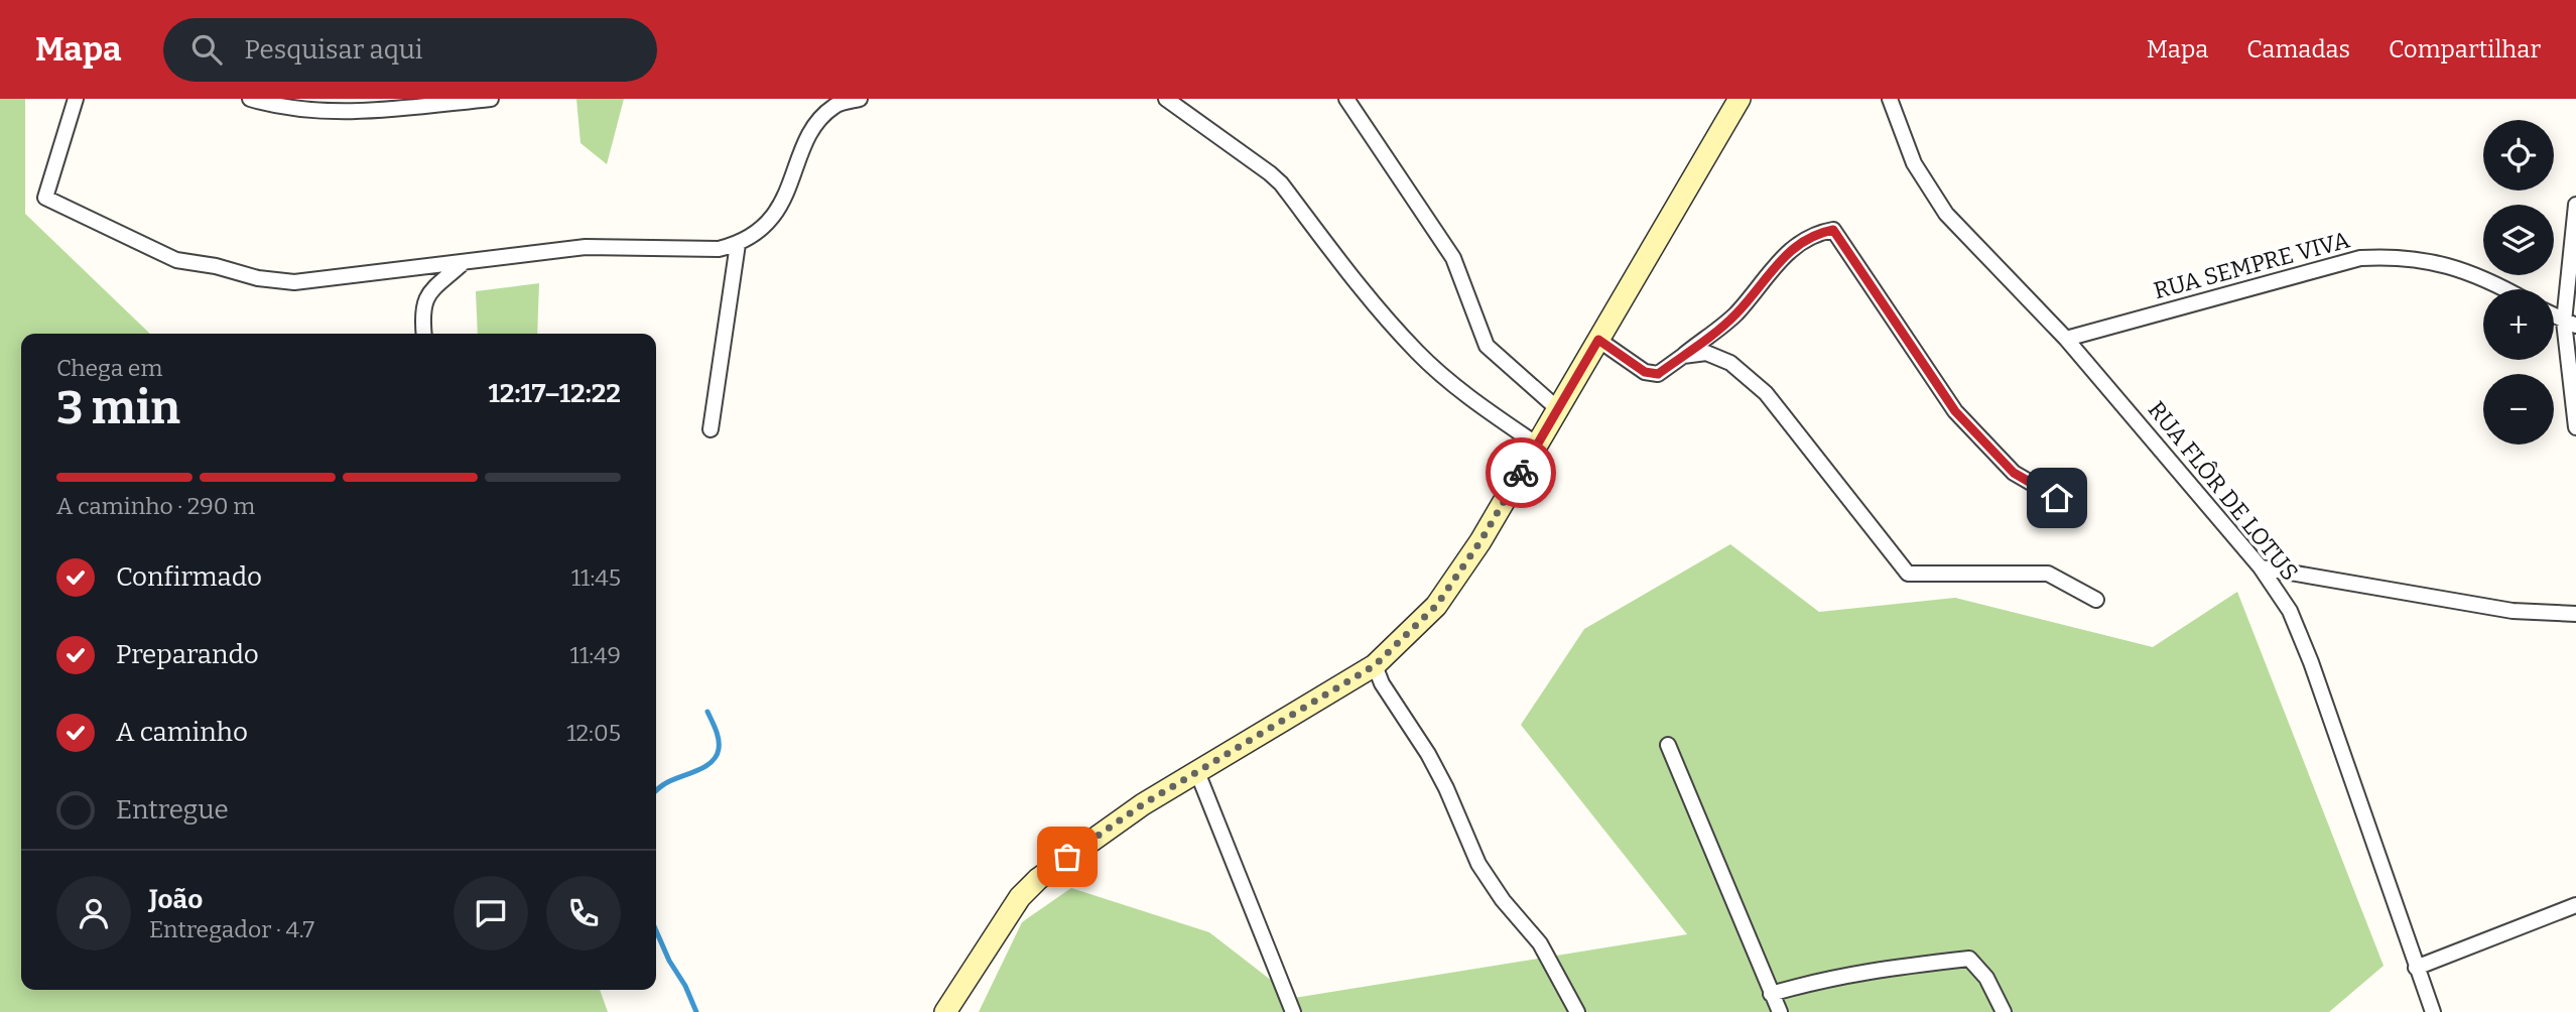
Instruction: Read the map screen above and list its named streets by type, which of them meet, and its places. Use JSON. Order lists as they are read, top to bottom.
{
  "streets": {
    "street": ["RUA SEMPRE VIVA", "RUA FLÔR DE LOTUS"]
  },
  "crossings": [
    ["RUA SEMPRE VIVA", "RUA FLÔR DE LOTUS"]
  ],
  "page": {
    "header": "Mapa",
    "search": "Pesquisar aqui",
    "nav": ["Mapa", "Camadas", "Compartilhar"],
    "map_buttons": ["+", "−"],
    "heading": ["3 min", "Chega em", "12:17–12:22"],
    "panel": ["João", "Entregador · 4.7"],
    "bar": "A caminho · 290 m",
    "list": [
      ["Confirmado", "11:45"],
      ["Preparando", "11:49"],
      ["A caminho", "12:05"],
      "Entregue"
    ]
  }
}
